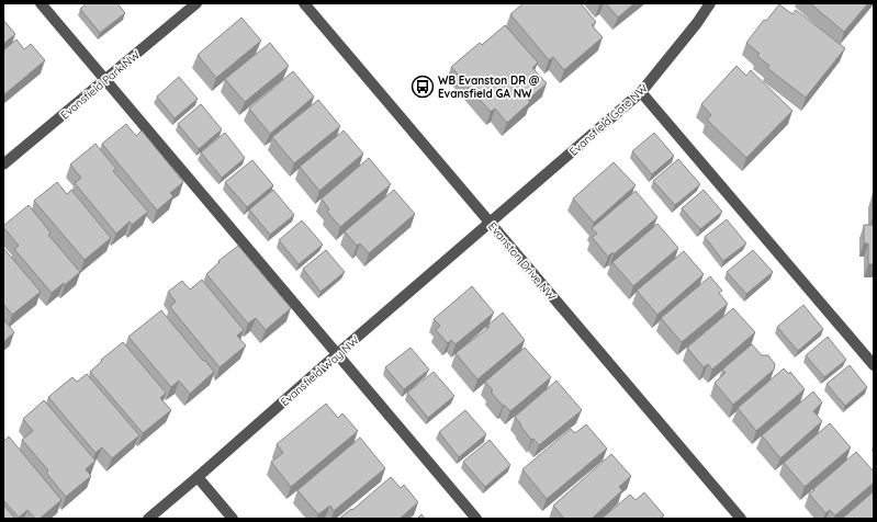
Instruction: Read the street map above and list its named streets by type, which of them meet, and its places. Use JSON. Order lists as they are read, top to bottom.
{
  "streets": {
    "street": [
      "Evansfield Park NW",
      "Evansfield Gate NW",
      "Evanston Drive NW",
      "Evansfield Way NW"
    ]
  },
  "crossings": [
    ["Evansfield Gate NW", "Evanston Drive NW"],
    ["Evansfield Gate NW", "Evansfield Way NW"],
    ["Evanston Drive NW", "Evansfield Way NW"]
  ],
  "places": {
    "bus stop": ["WB Evanston DR @ Evansfield GA NW"]
  }
}
